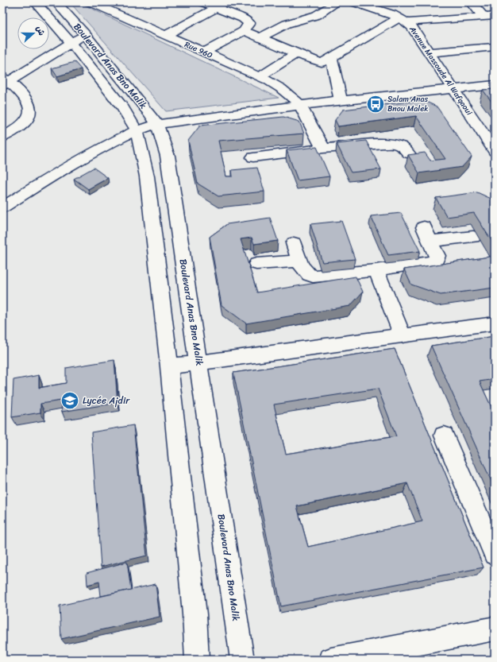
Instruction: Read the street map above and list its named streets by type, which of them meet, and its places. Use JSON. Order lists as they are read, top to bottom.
{
  "streets": {
    "street": ["Rue 960", "Boulevard Anas Bno Malik", "Avenue Massoude Al Wafqaoui"]
  },
  "places": {
    "bus stop": ["Salam Anas Bnou Malek"],
    "school or university": ["Lycée Ajdir"]
  },
  "north": "right"
}
